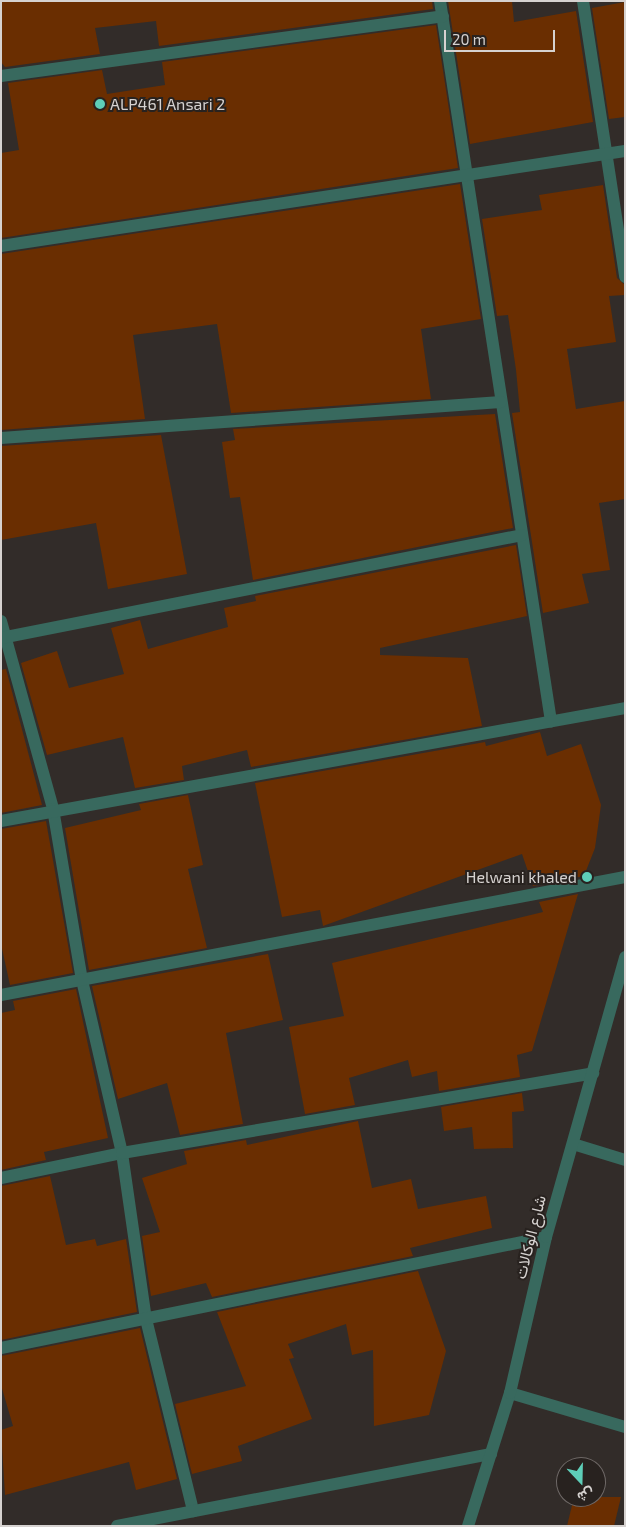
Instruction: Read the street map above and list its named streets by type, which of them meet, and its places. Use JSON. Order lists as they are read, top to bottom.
{
  "streets": {
    "street": ["شارع الوكالات"]
  },
  "places": ["ALP461 Ansari 2", "Helwani khaled"],
  "scale_bar": "20 m",
  "north": "bottom"
}
